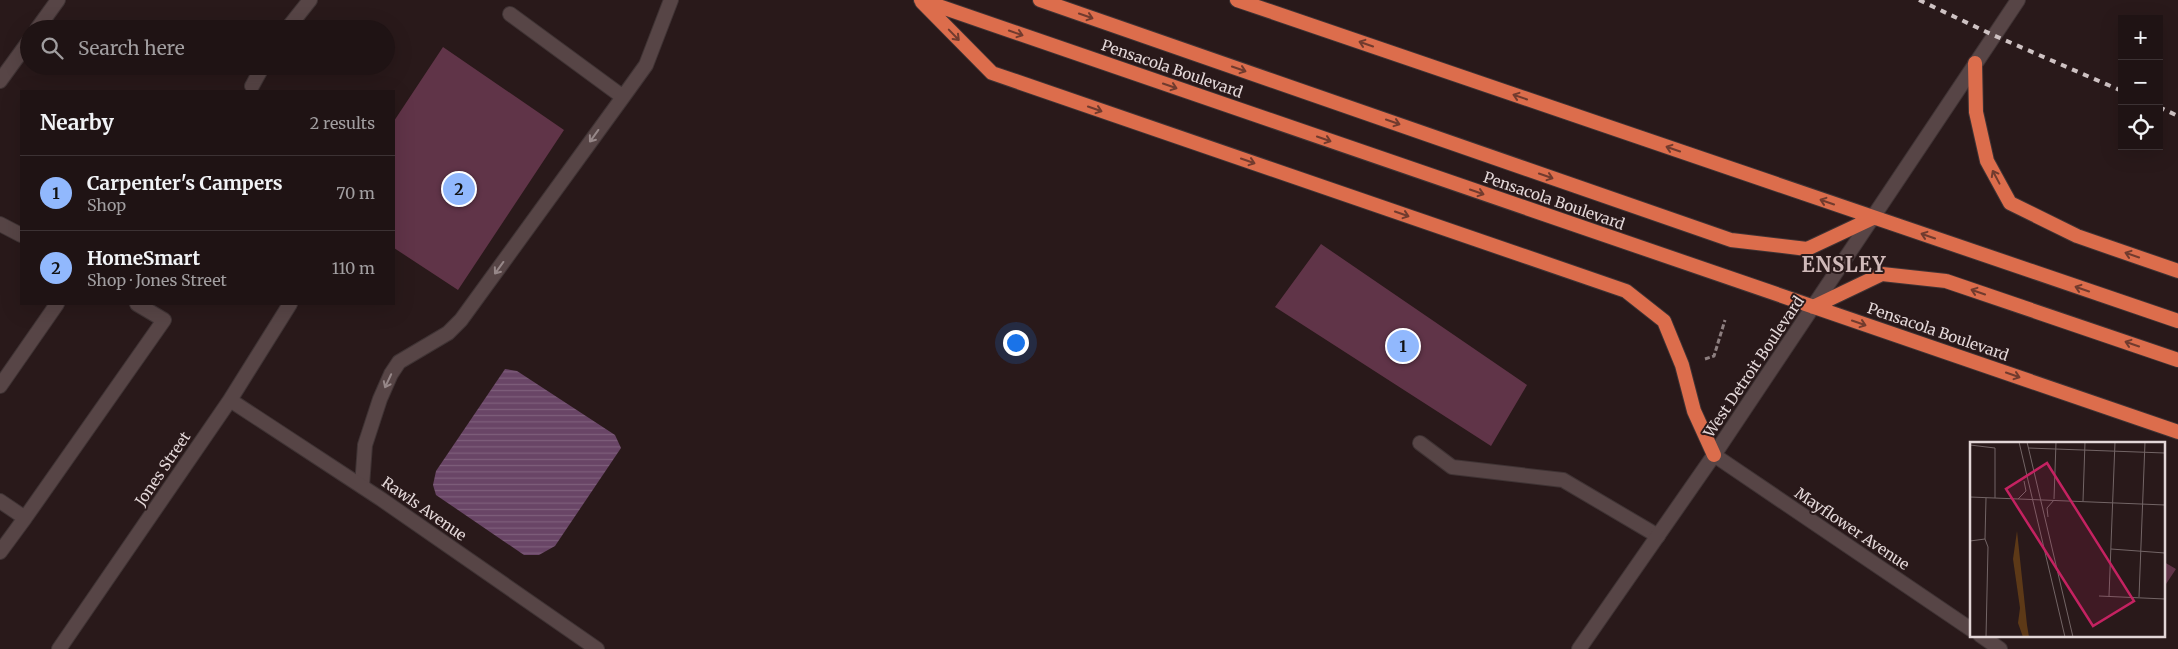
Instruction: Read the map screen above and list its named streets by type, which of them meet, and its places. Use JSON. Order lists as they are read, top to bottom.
{
  "streets": {
    "highway": ["Pensacola Boulevard"],
    "street": [
      "West Detroit Boulevard",
      "Jones Street",
      "Rawls Avenue",
      "Mayflower Avenue"
    ]
  },
  "crossings": [
    ["Pensacola Boulevard", "West Detroit Boulevard"],
    ["West Detroit Boulevard", "Mayflower Avenue"],
    ["Jones Street", "Rawls Avenue"]
  ],
  "districts": ["ENSLEY"],
  "page": {
    "map_buttons": ["+", "−"],
    "search": "Search here",
    "heading": ["Nearby", "2 results"],
    "list": [
      {
        "mark": "1",
        "name": "Carpenter's Campers",
        "note": "Shop",
        "value": "70 m"
      },
      {
        "mark": "2",
        "name": "HomeSmart",
        "note": "Shop · Jones Street",
        "value": "110 m"
      }
    ],
    "pins": ["2", "1"]
  }
}
